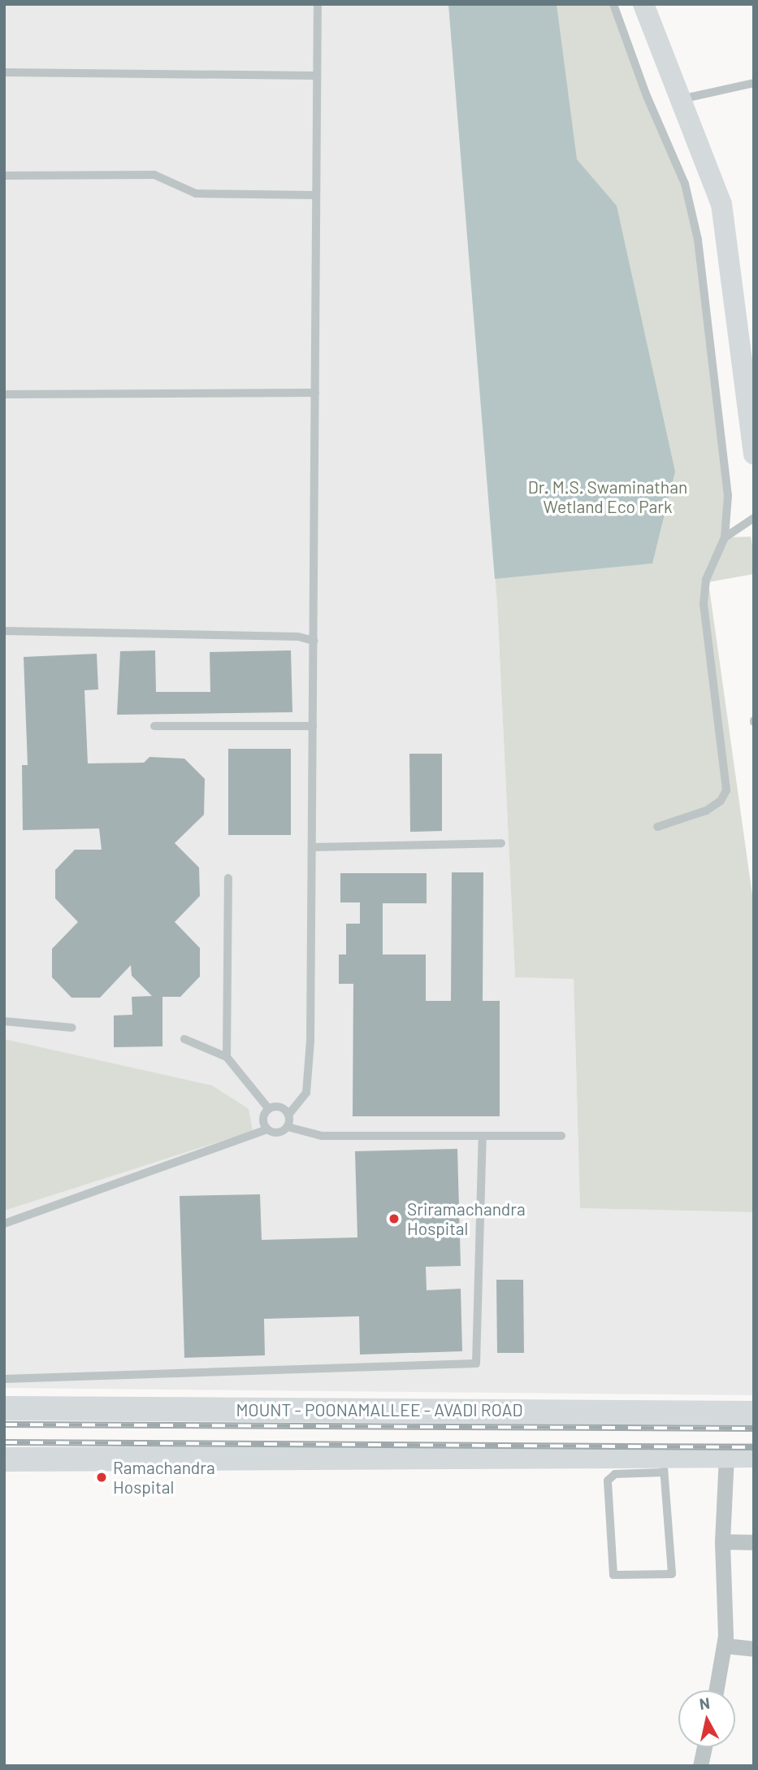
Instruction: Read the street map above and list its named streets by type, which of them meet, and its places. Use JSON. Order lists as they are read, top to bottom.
{
  "streets": {
    "main road": ["MOUNT - POONAMALLEE - AVADI ROAD"]
  },
  "parks": ["Dr. M.S. Swaminathan Wetland Eco Park"],
  "places": ["Sriramachandra Hospital", "Ramachandra Hospital"],
  "north": "top"
}
